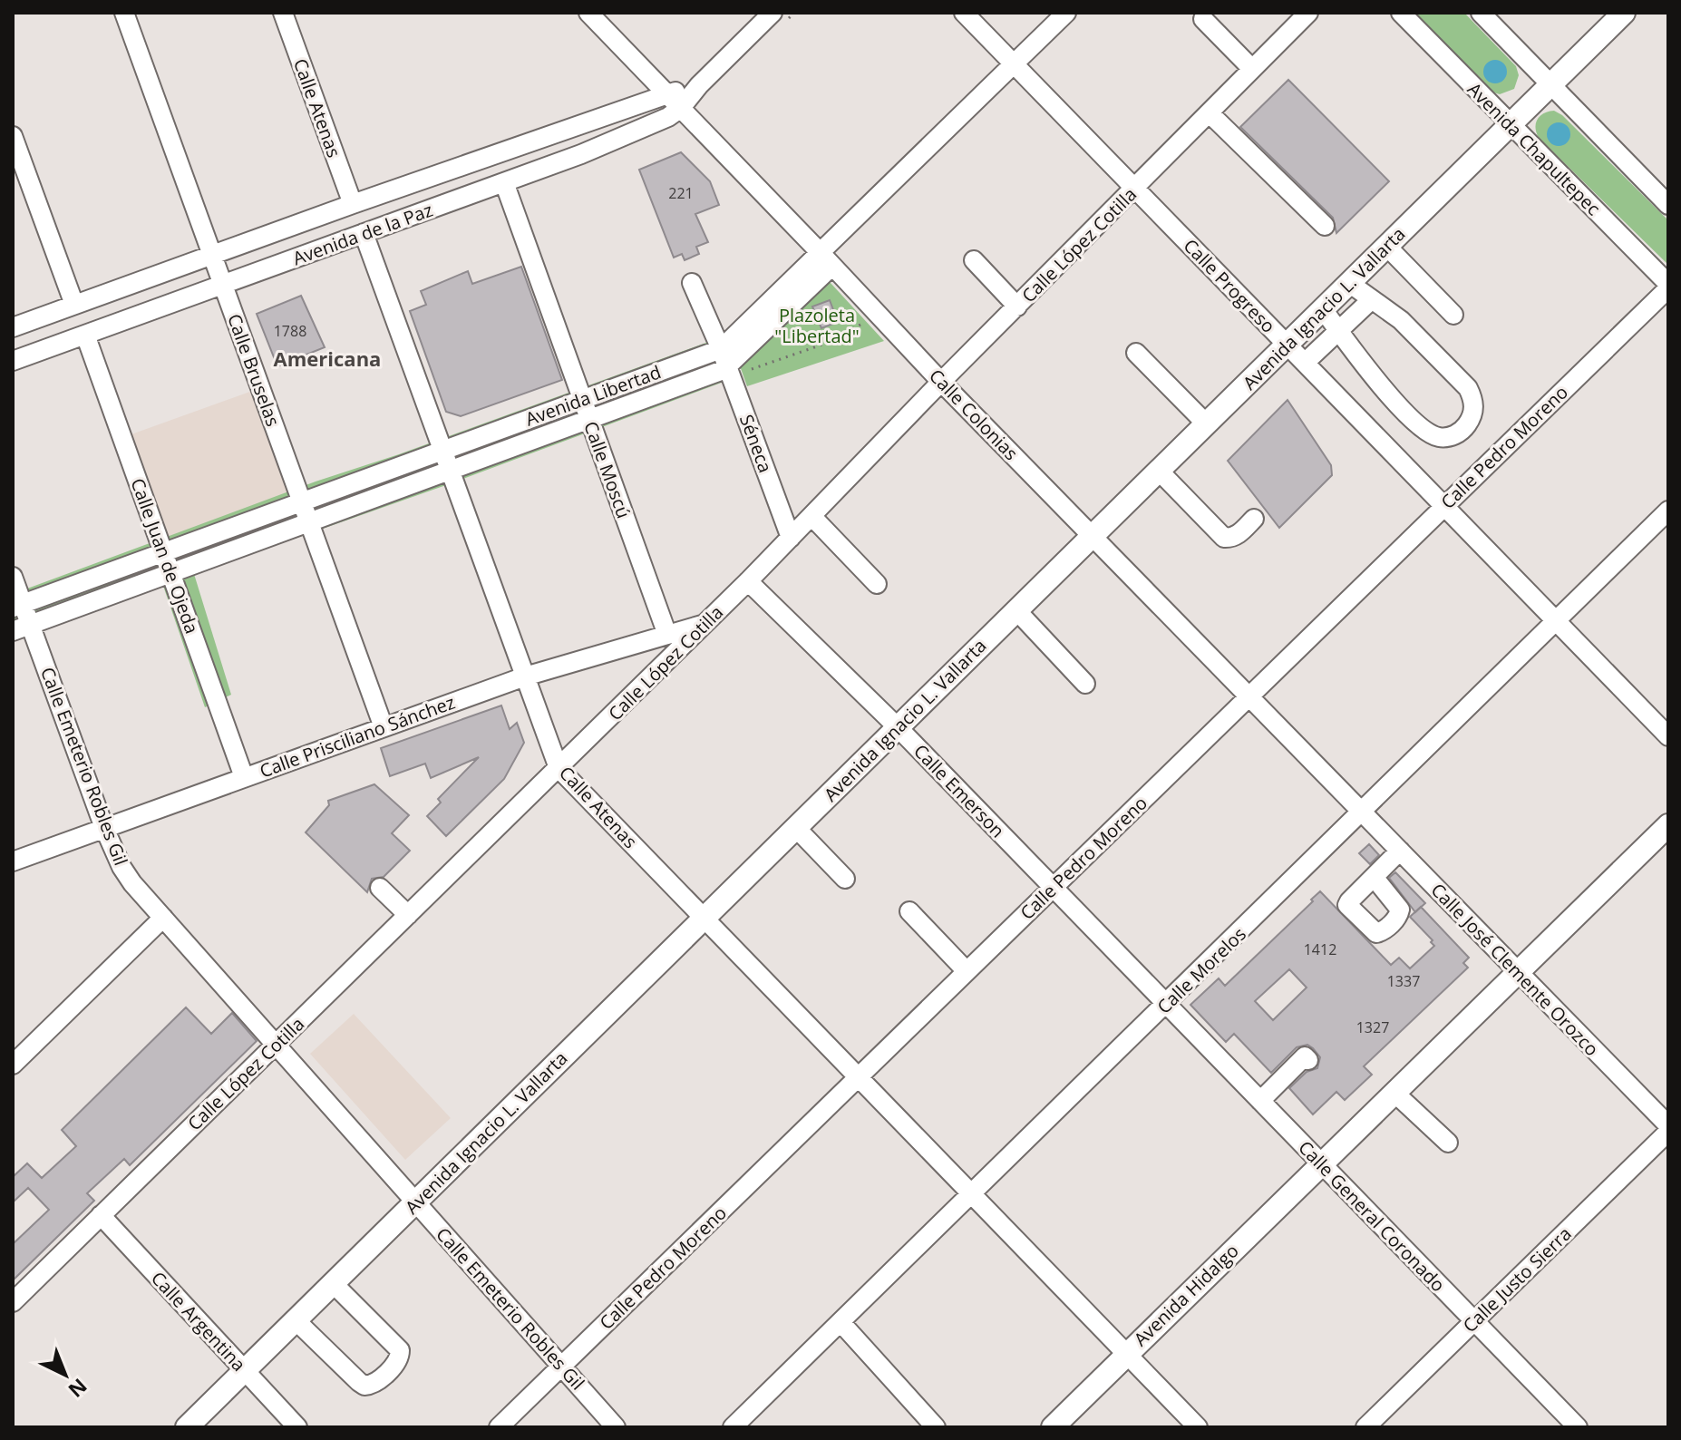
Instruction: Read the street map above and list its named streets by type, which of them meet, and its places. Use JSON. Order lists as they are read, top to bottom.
{
  "streets": {
    "main road": ["Avenida Ignacio L. Vallarta", "Avenida Hidalgo"],
    "street": [
      "Calle Atenas",
      "Avenida Chapultepec",
      "Avenida de la Paz",
      "Calle López Cotilla",
      "Calle Progreso",
      "Calle Bruselas",
      "Avenida Libertad",
      "Calle Colonias",
      "Séneca",
      "Calle Pedro Moreno",
      "Calle Moscú",
      "Calle Juan de Ojeda",
      "Calle Prisciliano Sánchez",
      "Calle Emeterio Robles Gil",
      "Calle Emerson",
      "Calle José Clemente Orozco",
      "Calle Morelos",
      "Calle General Coronado",
      "Calle Justo Sierra",
      "Calle Argentina"
    ]
  },
  "crossings": [
    ["Calle Atenas", "Avenida de la Paz"],
    ["Calle Atenas", "Calle López Cotilla"],
    ["Calle Atenas", "Avenida Ignacio L. Vallarta"],
    ["Calle Atenas", "Avenida Libertad"],
    ["Calle Atenas", "Calle Pedro Moreno"],
    ["Calle Atenas", "Calle Prisciliano Sánchez"],
    ["Calle Atenas", "Calle Morelos"],
    ["Calle Atenas", "Avenida Hidalgo"],
    ["Avenida Chapultepec", "Avenida Ignacio L. Vallarta"],
    ["Avenida Chapultepec", "Calle Pedro Moreno"],
    ["Avenida de la Paz", "Calle Bruselas"],
    ["Avenida de la Paz", "Calle Colonias"],
    ["Avenida de la Paz", "Calle Moscú"],
    ["Avenida de la Paz", "Calle Juan de Ojeda"],
    ["Calle López Cotilla", "Calle Progreso"],
    ["Calle López Cotilla", "Calle Colonias"],
    ["Calle López Cotilla", "Séneca"],
    ["Calle López Cotilla", "Calle Prisciliano Sánchez"],
    ["Calle López Cotilla", "Calle Emeterio Robles Gil"],
    ["Calle López Cotilla", "Calle Emerson"],
    ["Calle López Cotilla", "Calle Argentina"],
    ["Calle Progreso", "Avenida Ignacio L. Vallarta"],
    ["Calle Progreso", "Avenida Libertad"],
    ["Calle Progreso", "Calle Pedro Moreno"],
    ["Calle Progreso", "Calle Morelos"],
    ["Avenida Ignacio L. Vallarta", "Calle Colonias"],
    ["Avenida Ignacio L. Vallarta", "Calle Emeterio Robles Gil"],
    ["Avenida Ignacio L. Vallarta", "Calle Emerson"],
    ["Avenida Ignacio L. Vallarta", "Calle Argentina"],
    ["Calle Bruselas", "Avenida Libertad"],
    ["Calle Bruselas", "Calle Prisciliano Sánchez"],
    ["Avenida Libertad", "Calle Colonias"],
    ["Avenida Libertad", "Séneca"],
    ["Avenida Libertad", "Calle Moscú"],
    ["Avenida Libertad", "Calle Juan de Ojeda"],
    ["Avenida Libertad", "Calle Emeterio Robles Gil"],
    ["Calle Colonias", "Calle Pedro Moreno"],
    ["Calle Colonias", "Calle José Clemente Orozco"],
    ["Calle Colonias", "Calle Morelos"],
    ["Calle Pedro Moreno", "Calle Emeterio Robles Gil"],
    ["Calle Pedro Moreno", "Calle Emerson"],
    ["Calle Moscú", "Calle Prisciliano Sánchez"],
    ["Calle Juan de Ojeda", "Calle Prisciliano Sánchez"],
    ["Calle Prisciliano Sánchez", "Calle Emeterio Robles Gil"],
    ["Calle Emerson", "Calle Morelos"],
    ["Calle Emerson", "Calle General Coronado"],
    ["Calle José Clemente Orozco", "Calle Morelos"],
    ["Calle José Clemente Orozco", "Avenida Hidalgo"],
    ["Calle Morelos", "Calle General Coronado"],
    ["Calle General Coronado", "Calle Justo Sierra"],
    ["Calle General Coronado", "Avenida Hidalgo"]
  ],
  "districts": ["Americana"],
  "parks": ["Plazoleta \"Libertad\""],
  "house_numbers": [
    "221",
    "1788",
    "1412",
    "1337",
    "1327"
  ],
  "north": "bottom right"
}
